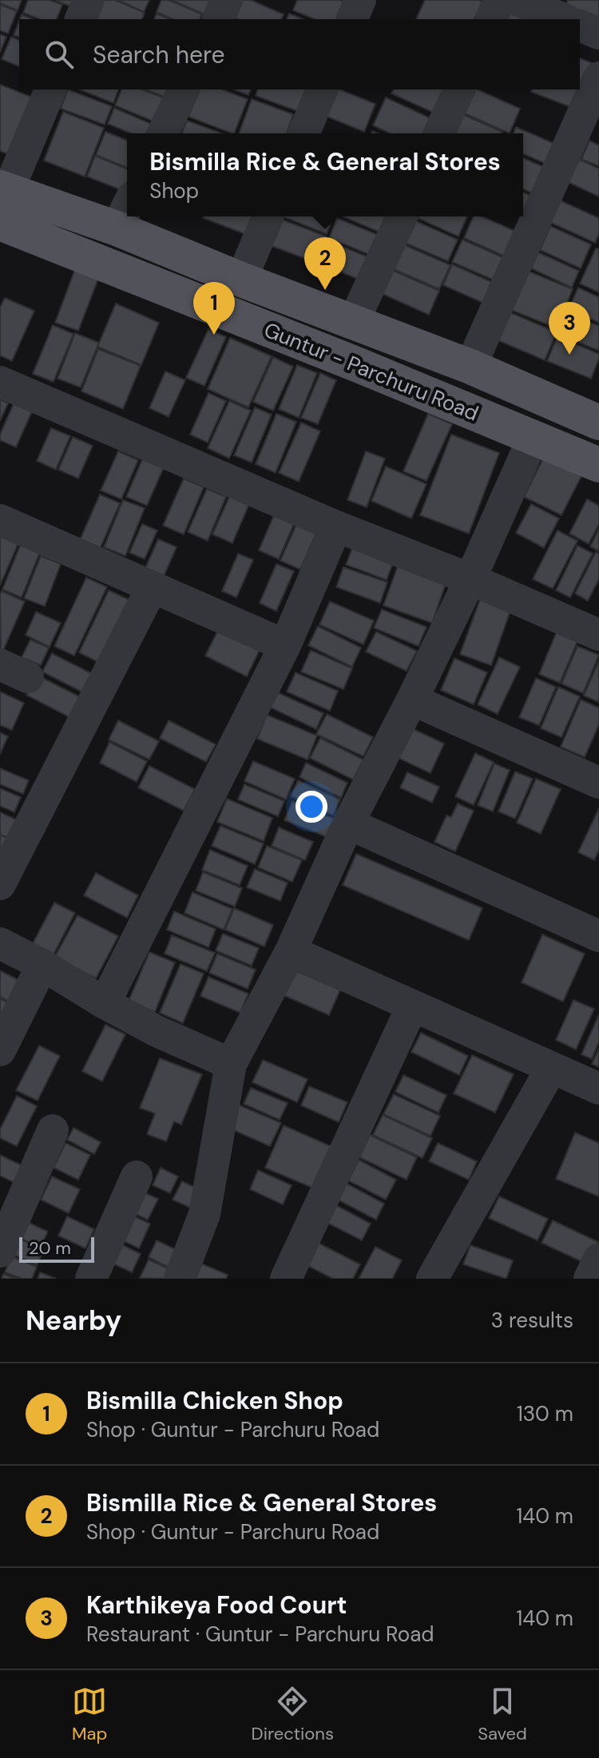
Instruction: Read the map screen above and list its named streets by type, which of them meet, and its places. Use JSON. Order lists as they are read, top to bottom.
{
  "streets": {
    "main road": ["Guntur - Parchuru Road"]
  },
  "scale_bar": "20 m",
  "page": {
    "search": "Search here",
    "popup": ["Bismilla Rice & General Stores", "Shop"],
    "pins": ["2", "1", "3"],
    "scale": "20 m",
    "heading": ["Nearby", "3 results"],
    "list": [
      {
        "mark": "1",
        "name": "Bismilla Chicken Shop",
        "note": "Shop · Guntur - Parchuru Road",
        "value": "130 m"
      },
      {
        "mark": "2",
        "name": "Bismilla Rice & General Stores",
        "note": "Shop · Guntur - Parchuru Road",
        "value": "140 m"
      },
      {
        "mark": "3",
        "name": "Karthikeya Food Court",
        "note": "Restaurant · Guntur - Parchuru Road",
        "value": "140 m"
      }
    ],
    "nav": ["Map", "Directions", "Saved"]
  }
}
